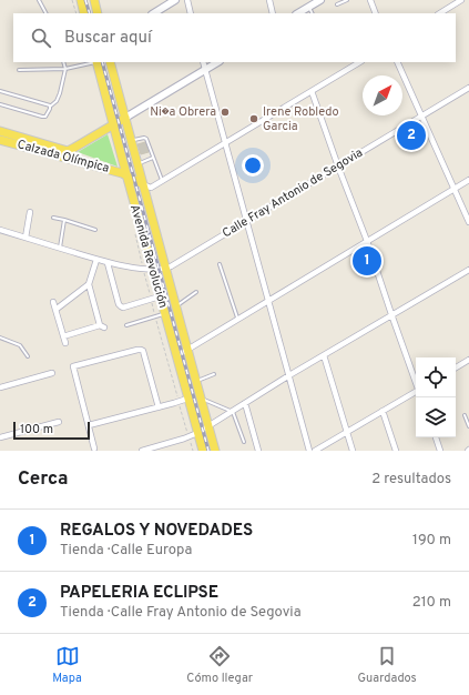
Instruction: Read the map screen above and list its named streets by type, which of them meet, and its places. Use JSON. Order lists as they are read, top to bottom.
{
  "streets": {
    "main road": ["Calzada Olímpica", "Avenida Revolución"],
    "street": ["Calle Fray Antonio de Segovia"]
  },
  "crossings": [
    ["Calzada Olímpica", "Avenida Revolución"],
    ["Calle Fray Antonio de Segovia", "Avenida Revolución"]
  ],
  "places": ["Ni�a Obrera", "Irene Robledo Garcia"],
  "scale_bar": "100 m",
  "north": "top right",
  "page": {
    "search": "Buscar aquí",
    "pins": ["2", "1"],
    "scale": "100 m",
    "heading": ["Cerca", "2 resultados"],
    "list": [
      {
        "mark": "1",
        "name": "REGALOS Y NOVEDADES",
        "note": "Tienda · Calle Europa",
        "value": "190 m"
      },
      {
        "mark": "2",
        "name": "PAPELERIA ECLIPSE",
        "note": "Tienda · Calle Fray Antonio de Segovia",
        "value": "210 m"
      }
    ],
    "nav": ["Mapa", "Cómo llegar", "Guardados"]
  }
}
